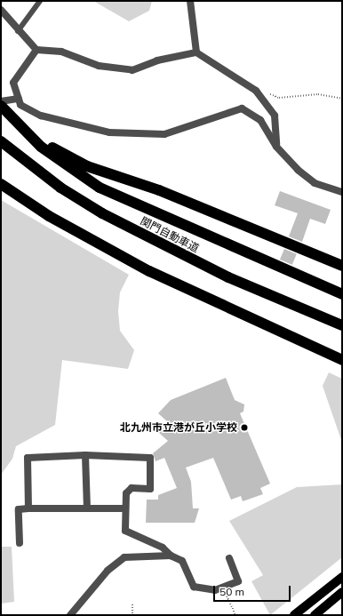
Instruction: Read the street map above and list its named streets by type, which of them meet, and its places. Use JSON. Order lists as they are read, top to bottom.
{
  "streets": {
    "highway": ["関門自動車道"]
  },
  "places": ["北九州市立港が丘小学校"],
  "scale_bar": "50 m"
}
